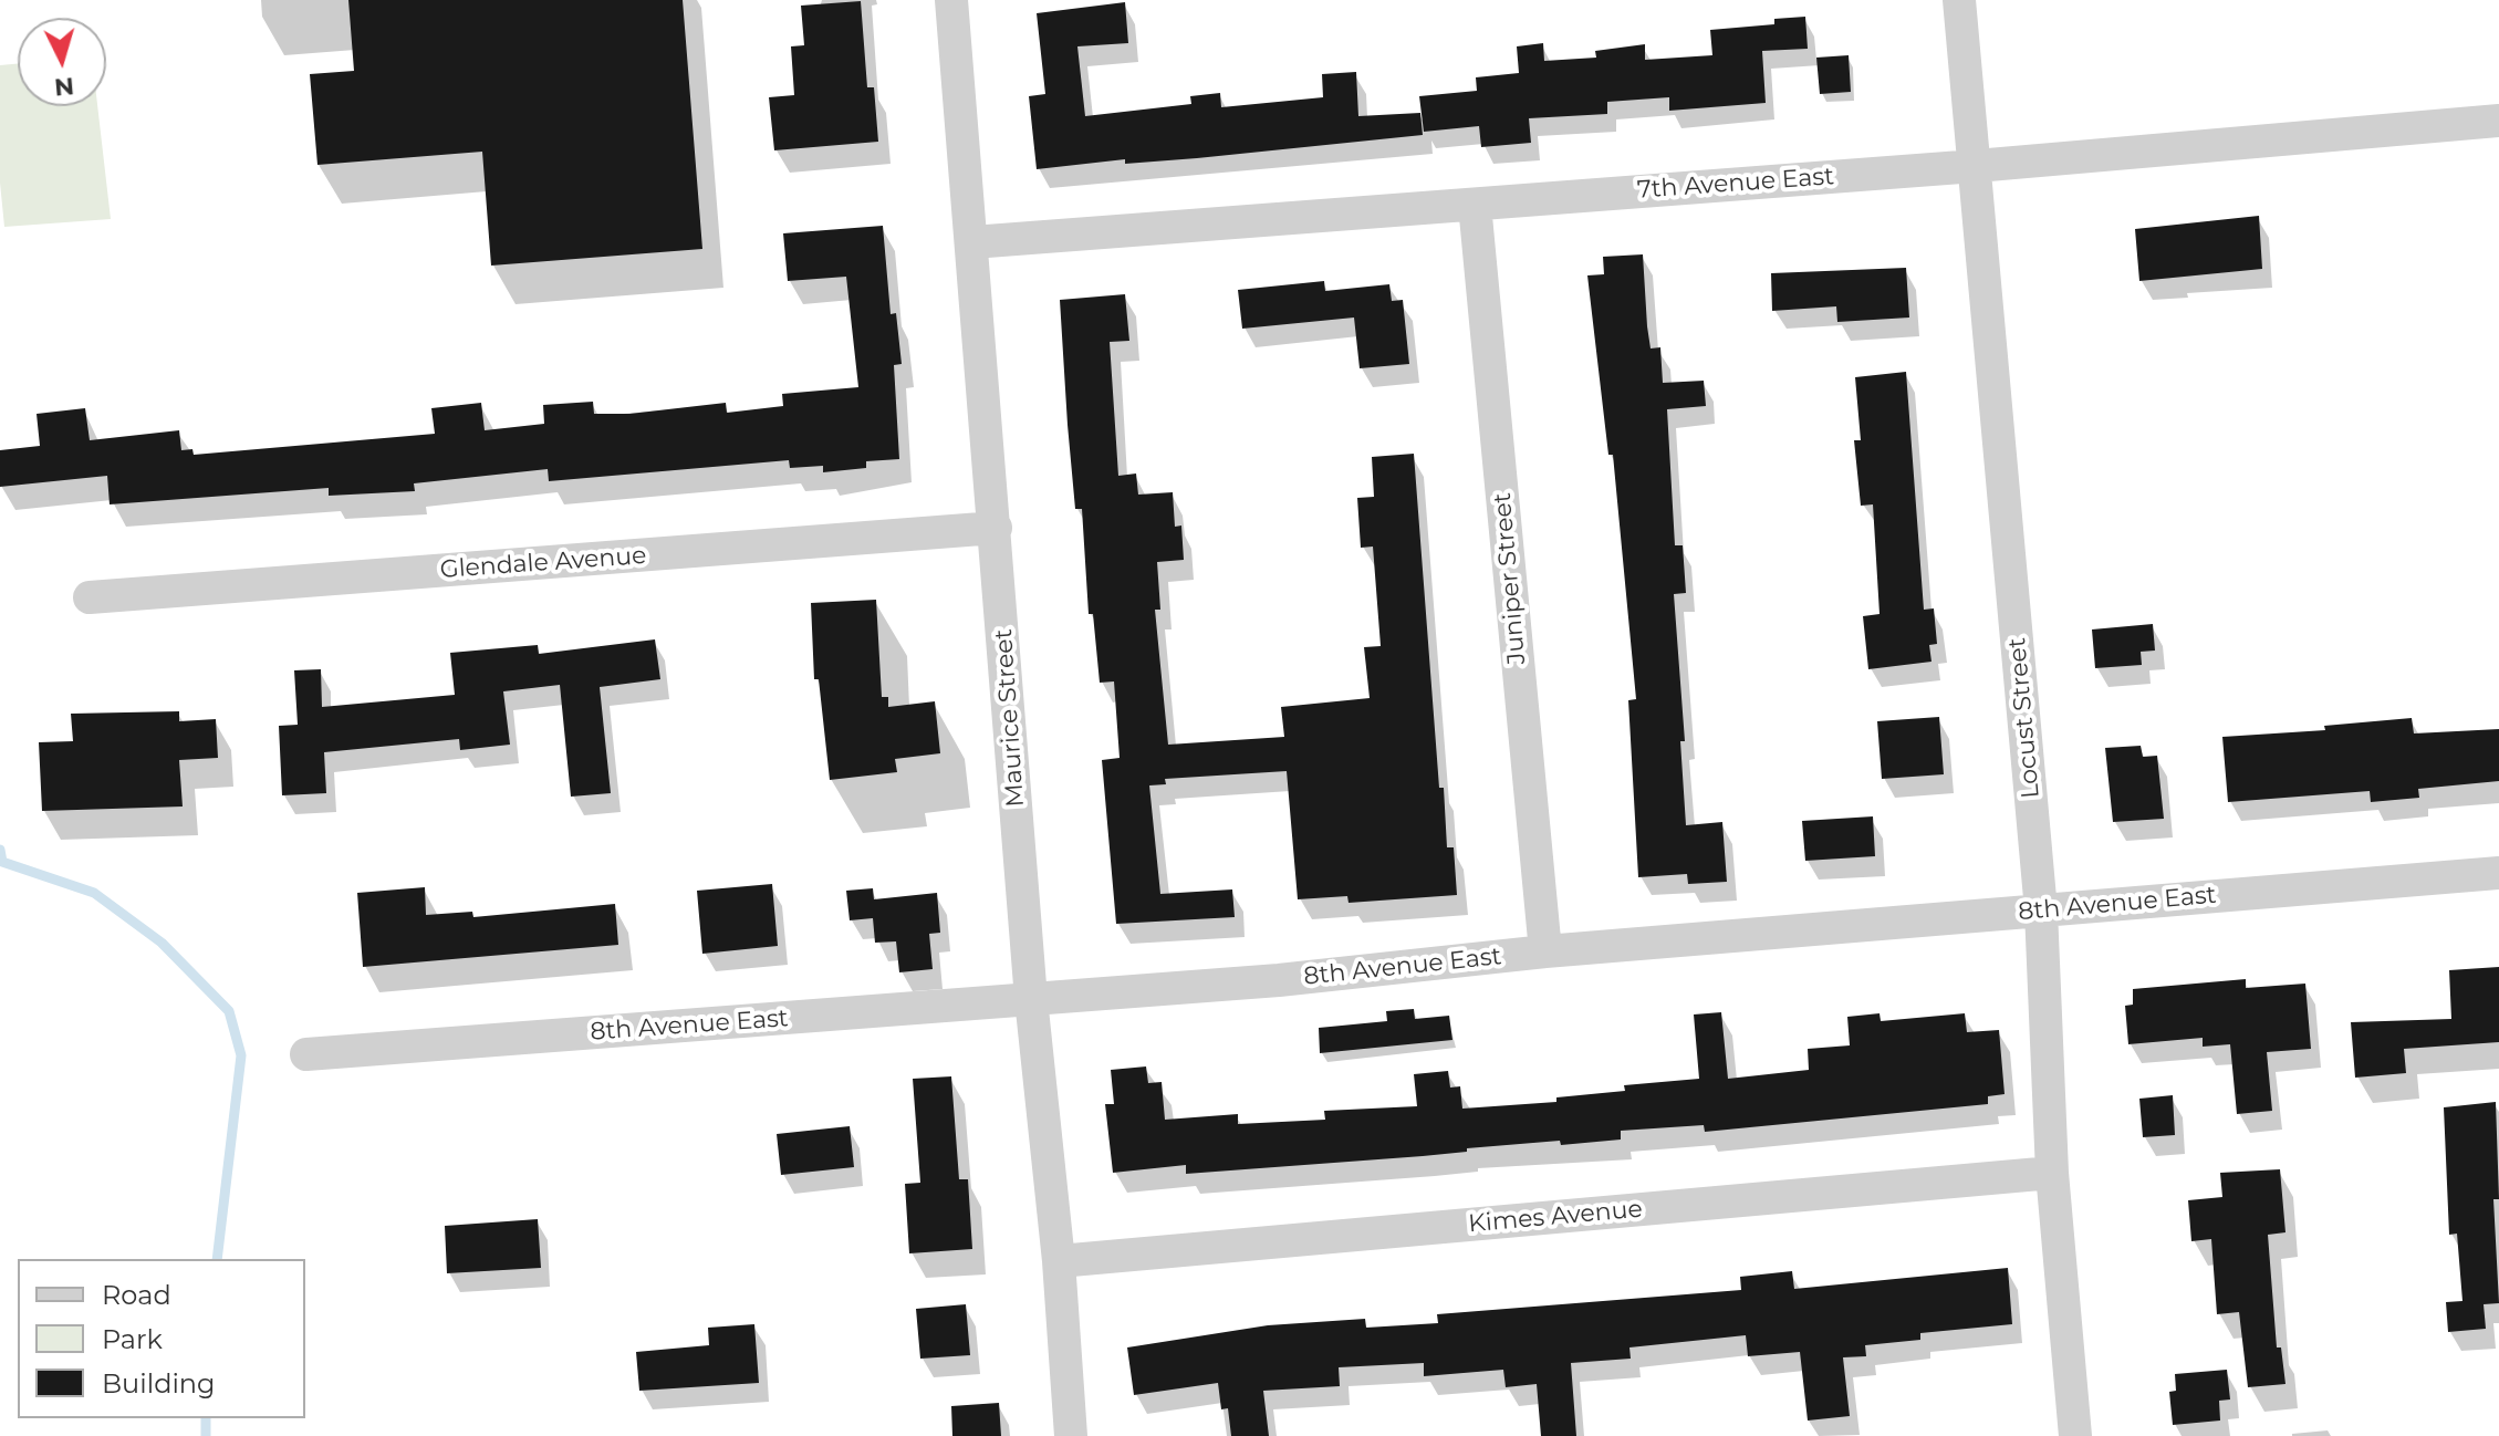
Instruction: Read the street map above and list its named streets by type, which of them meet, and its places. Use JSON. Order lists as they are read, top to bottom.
{
  "streets": {
    "street": [
      "7th Avenue East",
      "Glendale Avenue",
      "Juniper Street",
      "Maurice Street",
      "Locust Street",
      "8th Avenue East",
      "Kimes Avenue"
    ]
  },
  "crossings": [
    ["7th Avenue East", "Juniper Street"],
    ["7th Avenue East", "Maurice Street"],
    ["7th Avenue East", "Locust Street"],
    ["Glendale Avenue", "Maurice Street"],
    ["Juniper Street", "8th Avenue East"],
    ["Maurice Street", "8th Avenue East"],
    ["Maurice Street", "Kimes Avenue"],
    ["Locust Street", "8th Avenue East"],
    ["Locust Street", "Kimes Avenue"]
  ],
  "legend": ["Road", "Park", "Building"],
  "north": "bottom"
}
